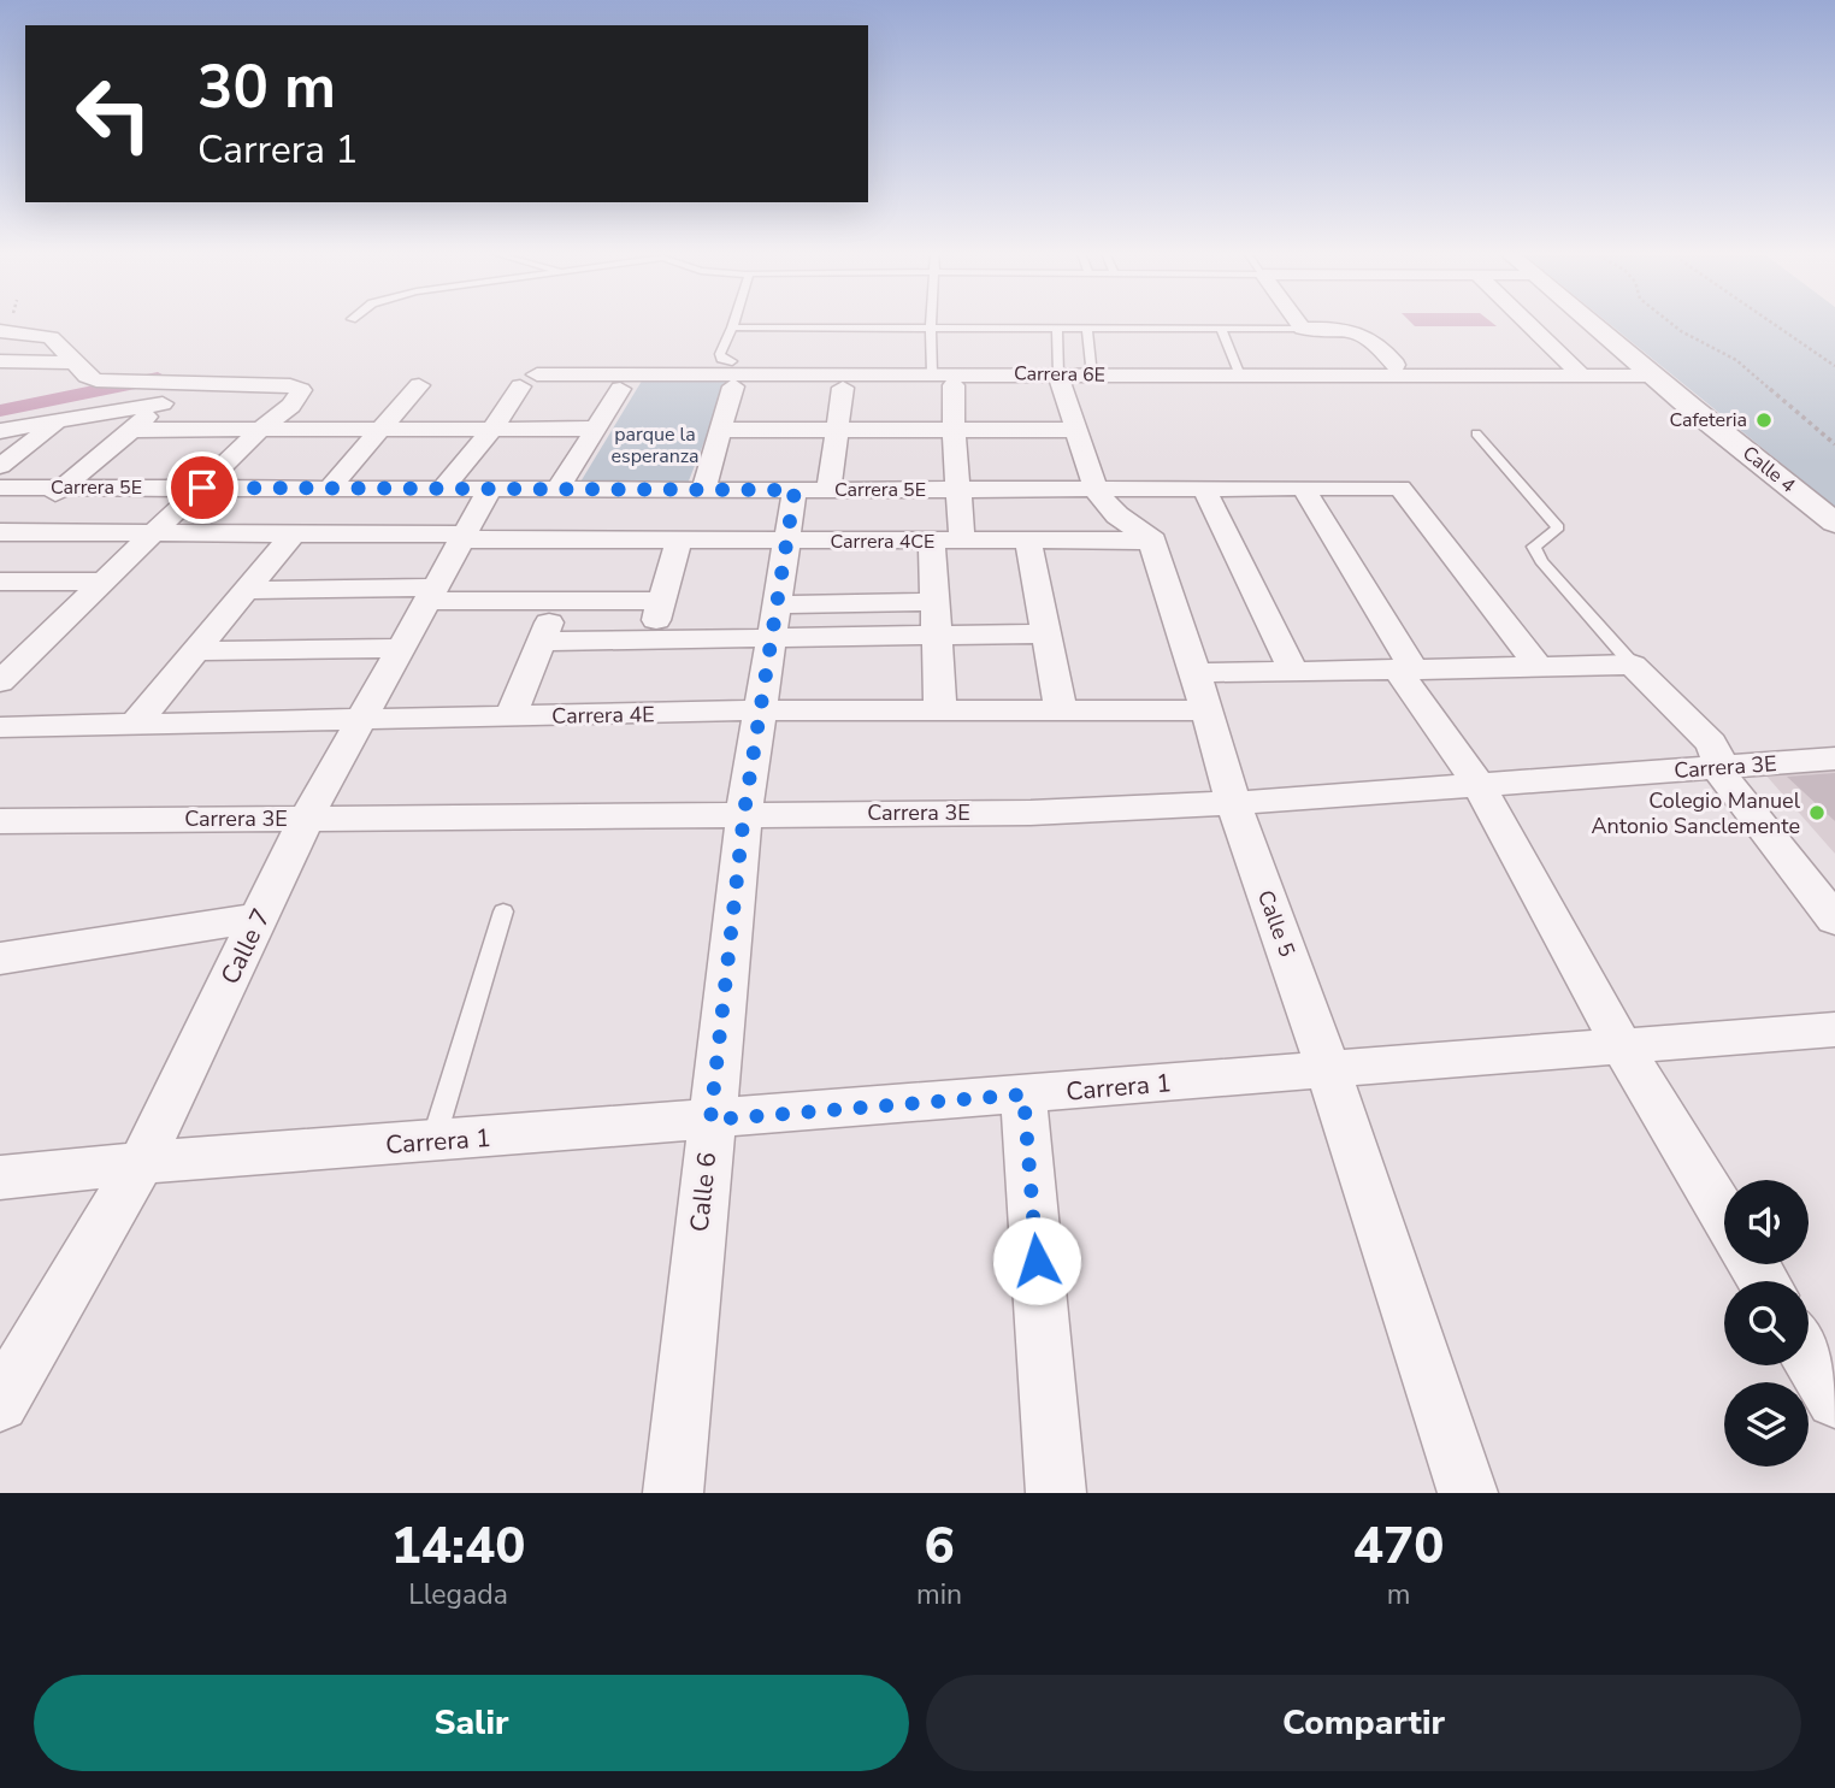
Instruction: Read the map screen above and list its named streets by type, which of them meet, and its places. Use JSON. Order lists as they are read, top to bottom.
{
  "streets": {
    "street": [
      "Carrera 6E",
      "Calle 4",
      "Carrera 5E",
      "Carrera 4CE",
      "Carrera 4E",
      "Carrera 3E",
      "Calle 5",
      "Calle 7",
      "Carrera 1",
      "Calle 6"
    ]
  },
  "crossings": [
    ["Carrera 6E", "Calle 4"],
    ["Carrera 5E", "Calle 5"],
    ["Carrera 5E", "Calle 7"],
    ["Carrera 5E", "Calle 6"],
    ["Carrera 4CE", "Calle 5"],
    ["Carrera 4CE", "Calle 7"],
    ["Carrera 4CE", "Calle 6"],
    ["Carrera 4E", "Calle 5"],
    ["Carrera 4E", "Calle 7"],
    ["Carrera 4E", "Calle 6"],
    ["Carrera 3E", "Calle 5"],
    ["Carrera 3E", "Calle 7"],
    ["Carrera 3E", "Calle 6"],
    ["Calle 5", "Carrera 1"],
    ["Calle 7", "Carrera 1"],
    ["Carrera 1", "Calle 6"]
  ],
  "parks": ["parque la esperanza"],
  "places": ["Cafeteria", "Colegio Manuel Antonio Sanclemente"],
  "page": {
    "turn": ["30 m", "Carrera 1"],
    "eta": [
      "14:40",
      "Llegada",
      "6",
      "min",
      "470",
      "m"
    ],
    "buttons": ["Salir", "Compartir"]
  }
}
